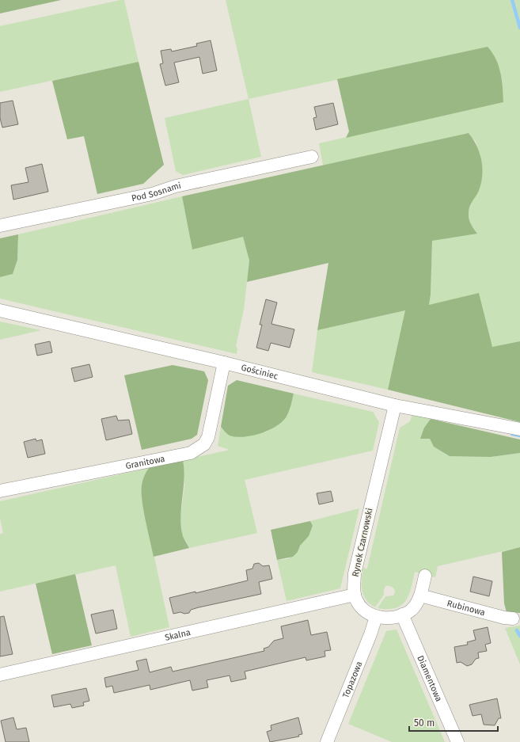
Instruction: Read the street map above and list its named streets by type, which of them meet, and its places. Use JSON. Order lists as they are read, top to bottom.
{
  "streets": {
    "street": [
      "Pod Sosnami",
      "Gościniec",
      "Granitowa",
      "Rynek Czarnowski",
      "Rubinowa",
      "Skalna",
      "Diamentowa",
      "Topazowa"
    ]
  },
  "crossings": [
    ["Gościniec", "Granitowa"],
    ["Gościniec", "Rynek Czarnowski"],
    ["Rynek Czarnowski", "Skalna"]
  ],
  "scale_bar": "50 m"
}
